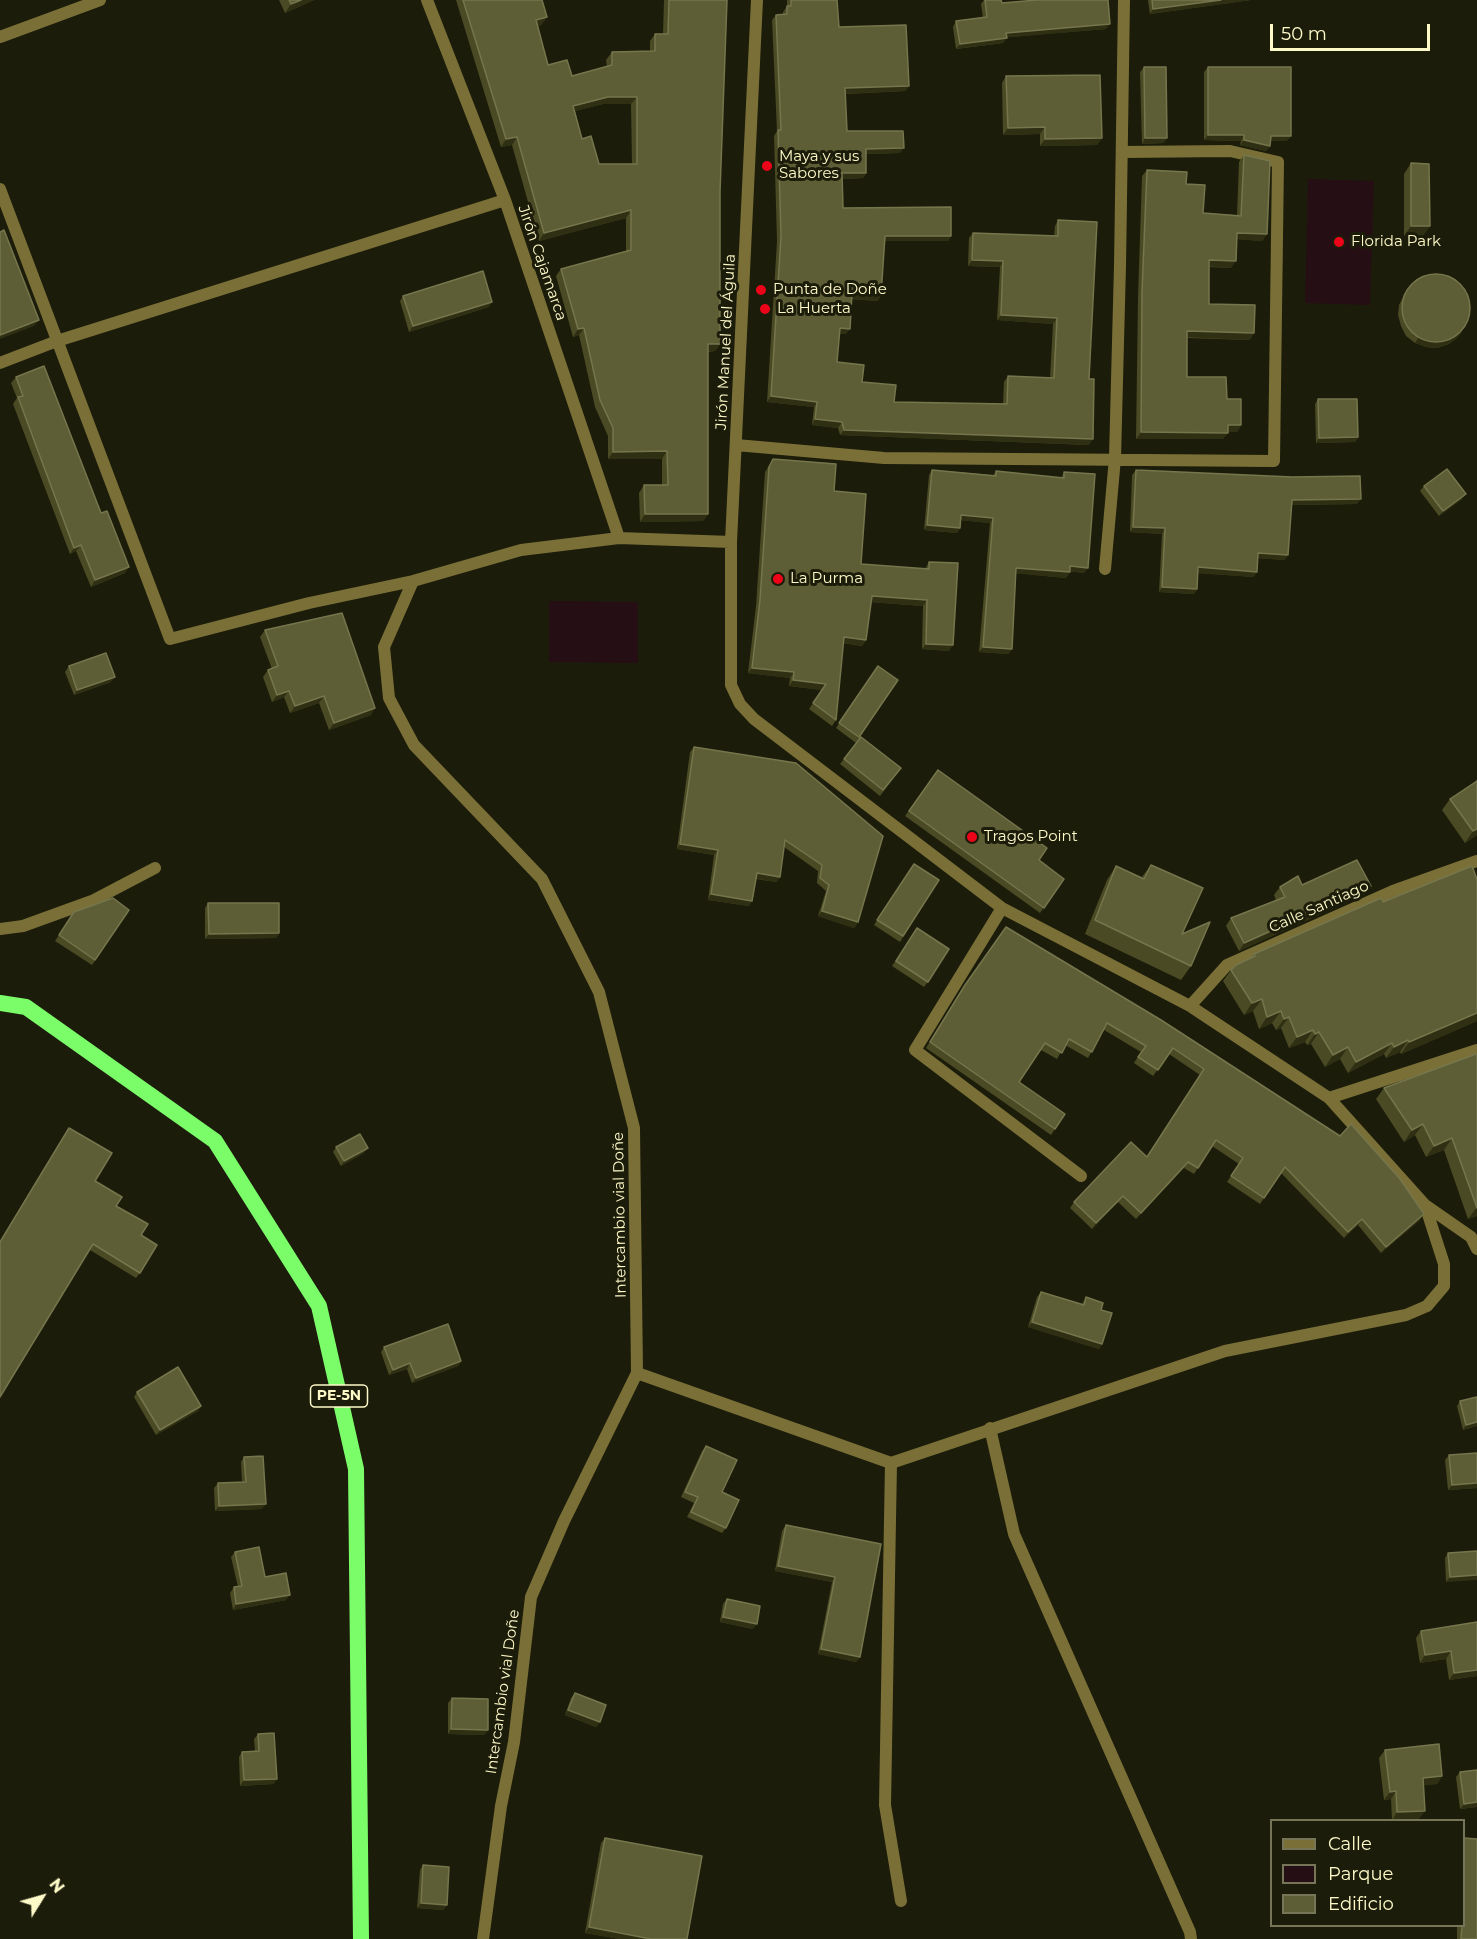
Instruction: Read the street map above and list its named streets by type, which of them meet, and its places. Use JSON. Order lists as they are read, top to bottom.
{
  "streets": {
    "highway": ["PE-5N"],
    "street": [
      "Jirón Cajamarca",
      "Jirón Manuel del Águila",
      "Calle Santiago",
      "Intercambio vial Doñe"
    ]
  },
  "places": [
    "Maya y sus Sabores",
    "Florida Park",
    "Punta de Doñe",
    "La Huerta",
    "La Purma",
    "Tragos Point"
  ],
  "legend": ["Calle", "Parque", "Edificio"],
  "scale_bar": "50 m",
  "north": "top right"
}
